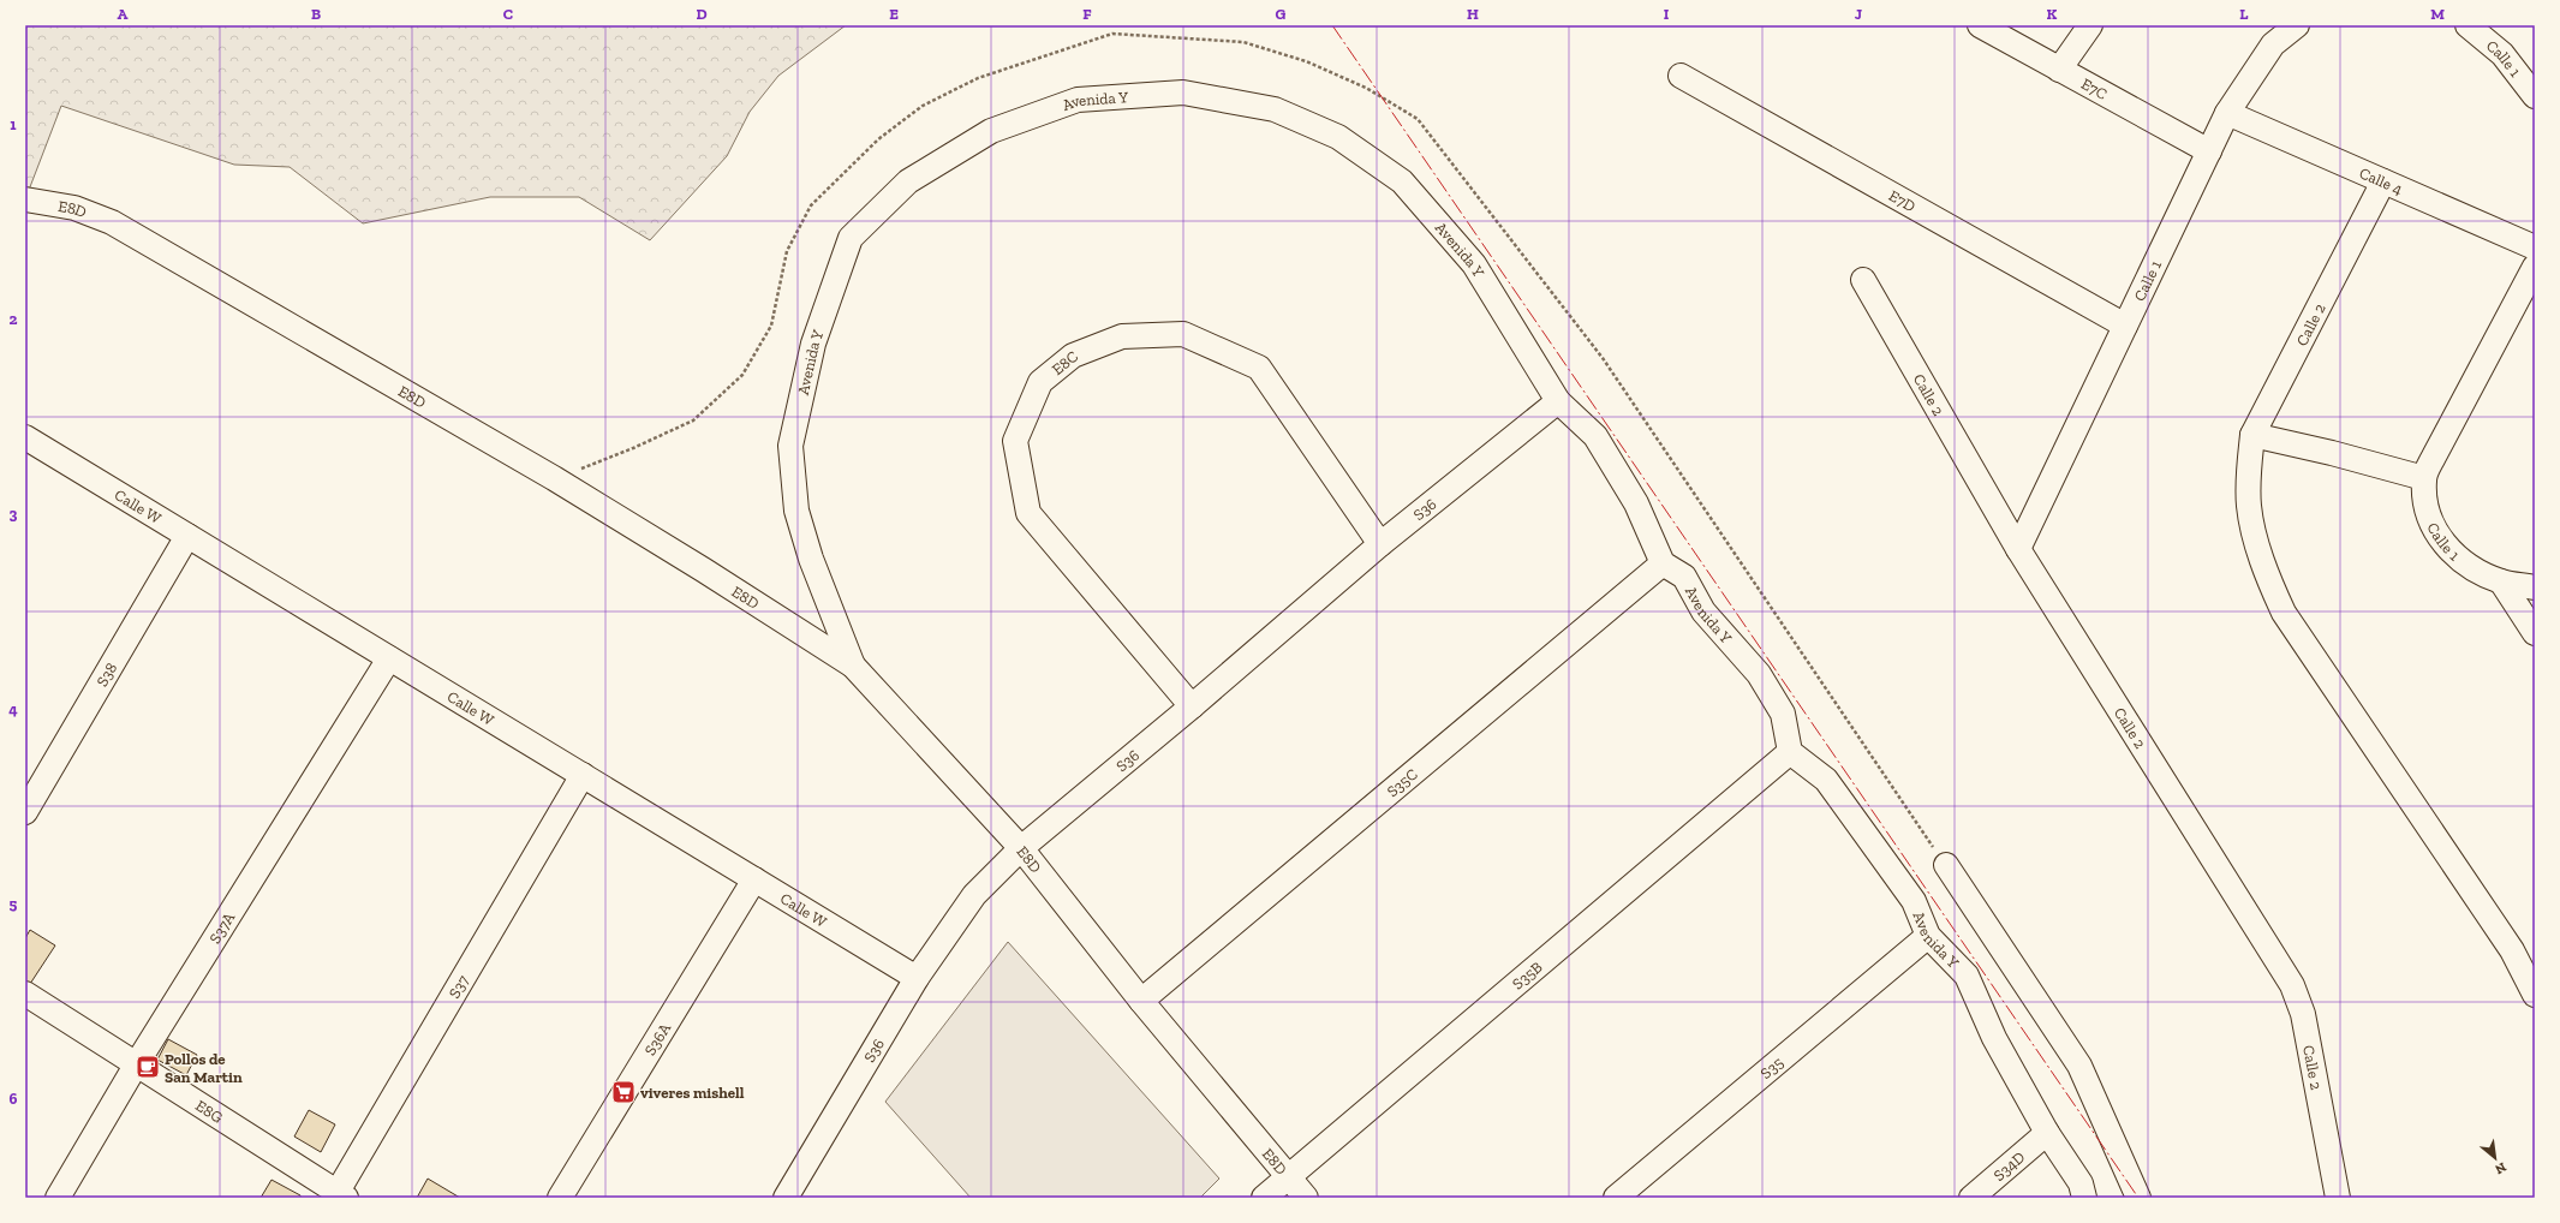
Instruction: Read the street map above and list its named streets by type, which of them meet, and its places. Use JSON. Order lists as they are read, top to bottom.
{
  "streets": {
    "street": [
      "Calle 1",
      "E7C",
      "Avenida Y",
      "Calle 4",
      "E7D",
      "E8D",
      "Calle 2",
      "E8C",
      "Calle W",
      "S36",
      "S38",
      "S35C",
      "S37A",
      "S35B",
      "S37",
      "S36A",
      "S35",
      "E8G",
      "S34D"
    ]
  },
  "crossings": [
    ["Calle 1", "E7C"],
    ["Calle 1", "Calle 4"],
    ["Calle 1", "E7D"],
    ["Calle 1", "Calle 2"],
    ["Avenida Y", "E8D"],
    ["Avenida Y", "S36"],
    ["Avenida Y", "S35C"],
    ["Avenida Y", "S35B"],
    ["Avenida Y", "S35"],
    ["Avenida Y", "S34D"],
    ["Calle 4", "Calle 2"],
    ["E8D", "S36"],
    ["E8D", "S35C"],
    ["E8D", "S35B"],
    ["E8C", "S36"],
    ["Calle W", "S36"],
    ["Calle W", "S38"],
    ["Calle W", "S37A"],
    ["Calle W", "S37"],
    ["Calle W", "S36A"],
    ["S37A", "E8G"],
    ["S37", "E8G"]
  ],
  "places": {
    "cafe": ["Pollos de San Martin"],
    "supermarket": ["viveres mishell"]
  },
  "north": "bottom right",
  "grid": {
    "columns": [
      "A",
      "B",
      "C",
      "D",
      "E",
      "F",
      "G",
      "H",
      "I",
      "J",
      "K",
      "L",
      "M"
    ],
    "rows": [
      "1",
      "2",
      "3",
      "4",
      "5",
      "6"
    ]
  }
}
